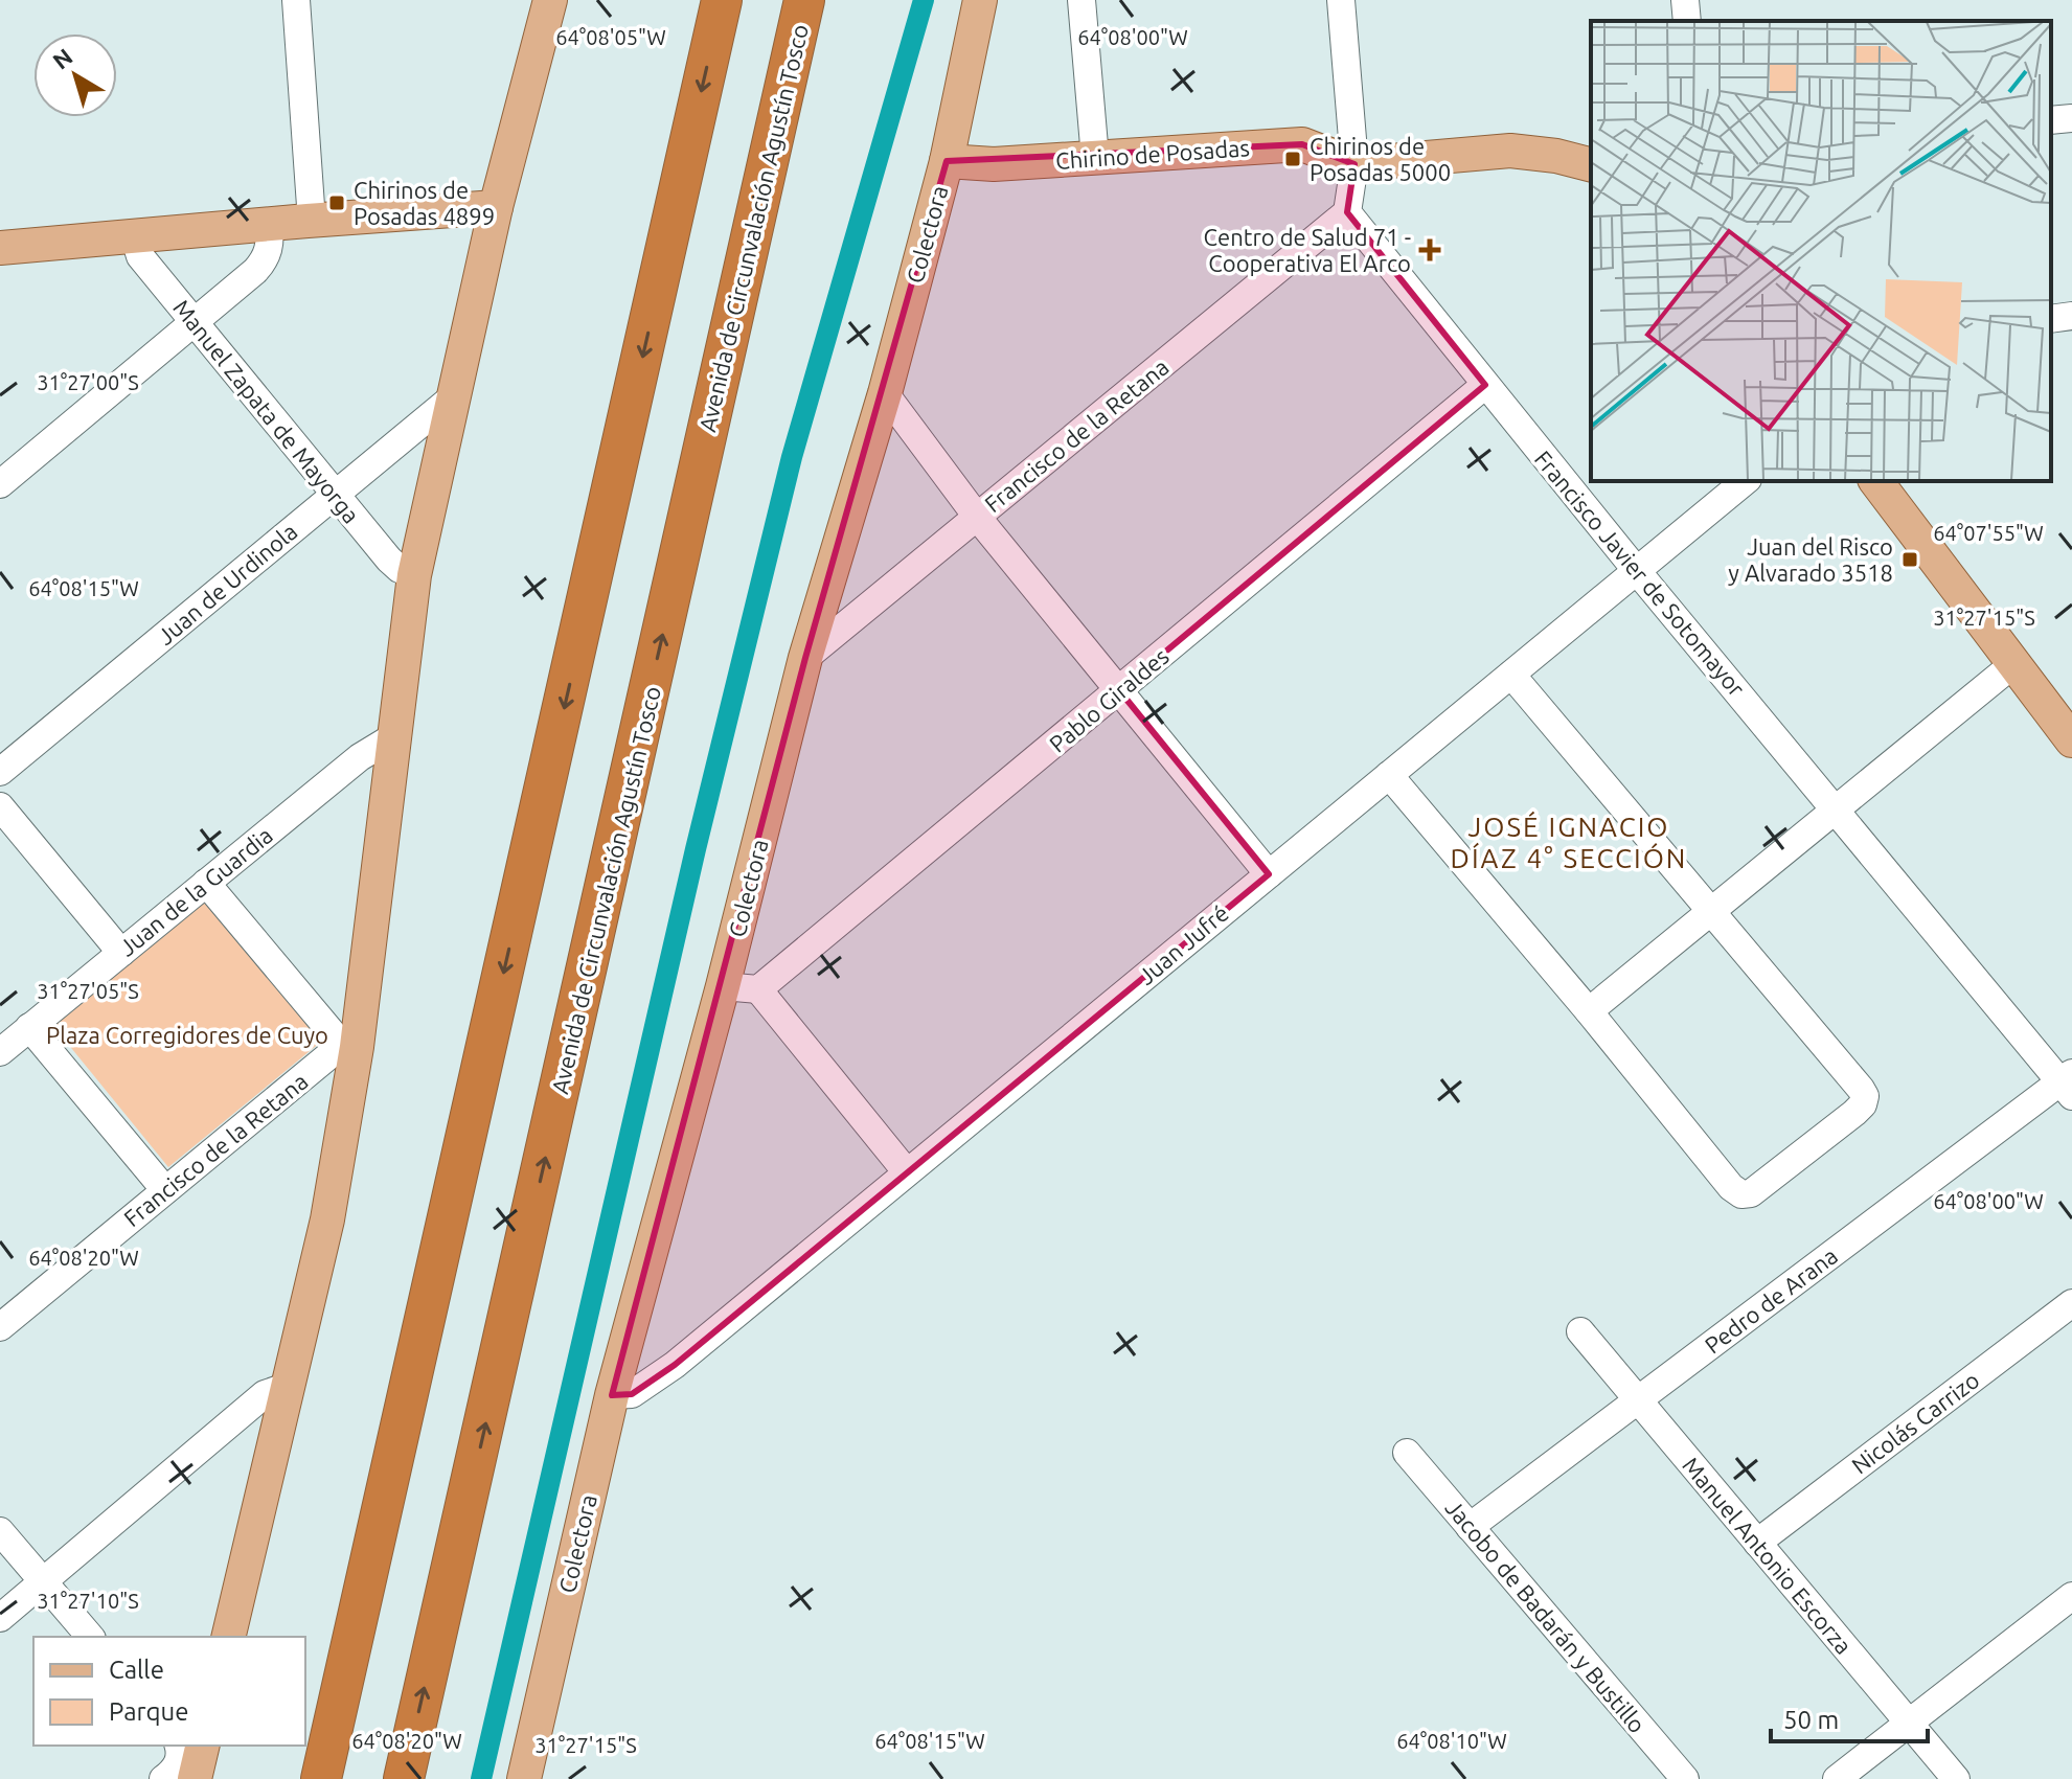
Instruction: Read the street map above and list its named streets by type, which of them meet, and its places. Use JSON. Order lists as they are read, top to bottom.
{
  "streets": {
    "highway": ["Avenida de Circunvalación Agustín Tosco"],
    "main road": ["Chirino de Posadas", "Colectora"],
    "street": [
      "Manuel Zapata de Mayorga",
      "Francisco de la Retana",
      "Francisco Javier de Sotomayor",
      "Juan de Urdinola",
      "Pablo Giraldes",
      "Juan de la Guardia",
      "Juan Jufré",
      "Pedro de Arana",
      "Nicolás Carrizo",
      "Manuel Antonio Escorza",
      "Jacobo de Badarán y Bustillo"
    ]
  },
  "crossings": [
    ["Chirino de Posadas", "Colectora"],
    ["Colectora", "Francisco de la Retana"],
    ["Colectora", "Juan Jufré"],
    ["Manuel Zapata de Mayorga", "Juan de Urdinola"],
    ["Francisco de la Retana", "Francisco Javier de Sotomayor"],
    ["Francisco Javier de Sotomayor", "Pablo Giraldes"],
    ["Francisco Javier de Sotomayor", "Juan Jufré"],
    ["Francisco Javier de Sotomayor", "Pedro de Arana"],
    ["Pedro de Arana", "Manuel Antonio Escorza"],
    ["Pedro de Arana", "Jacobo de Badarán y Bustillo"],
    ["Nicolás Carrizo", "Manuel Antonio Escorza"]
  ],
  "districts": ["JOSÉ IGNACIO DÍAZ 4° SECCIÓN"],
  "parks": ["Plaza Corregidores de Cuyo"],
  "places": {
    "transit": ["Chirinos de Posadas 5000", "Chirinos de Posadas 4899", "Juan del Risco y Alvarado 3518"],
    "health": ["Centro de Salud 71 - Cooperativa El Arco"]
  },
  "legend": ["Calle", "Parque"],
  "scale_bar": "50 m",
  "north": "top left",
  "coordinates": [
    "64°08'00\"W",
    "64°08'05\"W",
    "31°27'00\"S",
    "64°07'55\"W",
    "64°08'15\"W",
    "31°27'15\"S",
    "31°27'05\"S",
    "64°08'20\"W",
    "31°27'10\"S",
    "64°08'10\"W"
  ]
}
